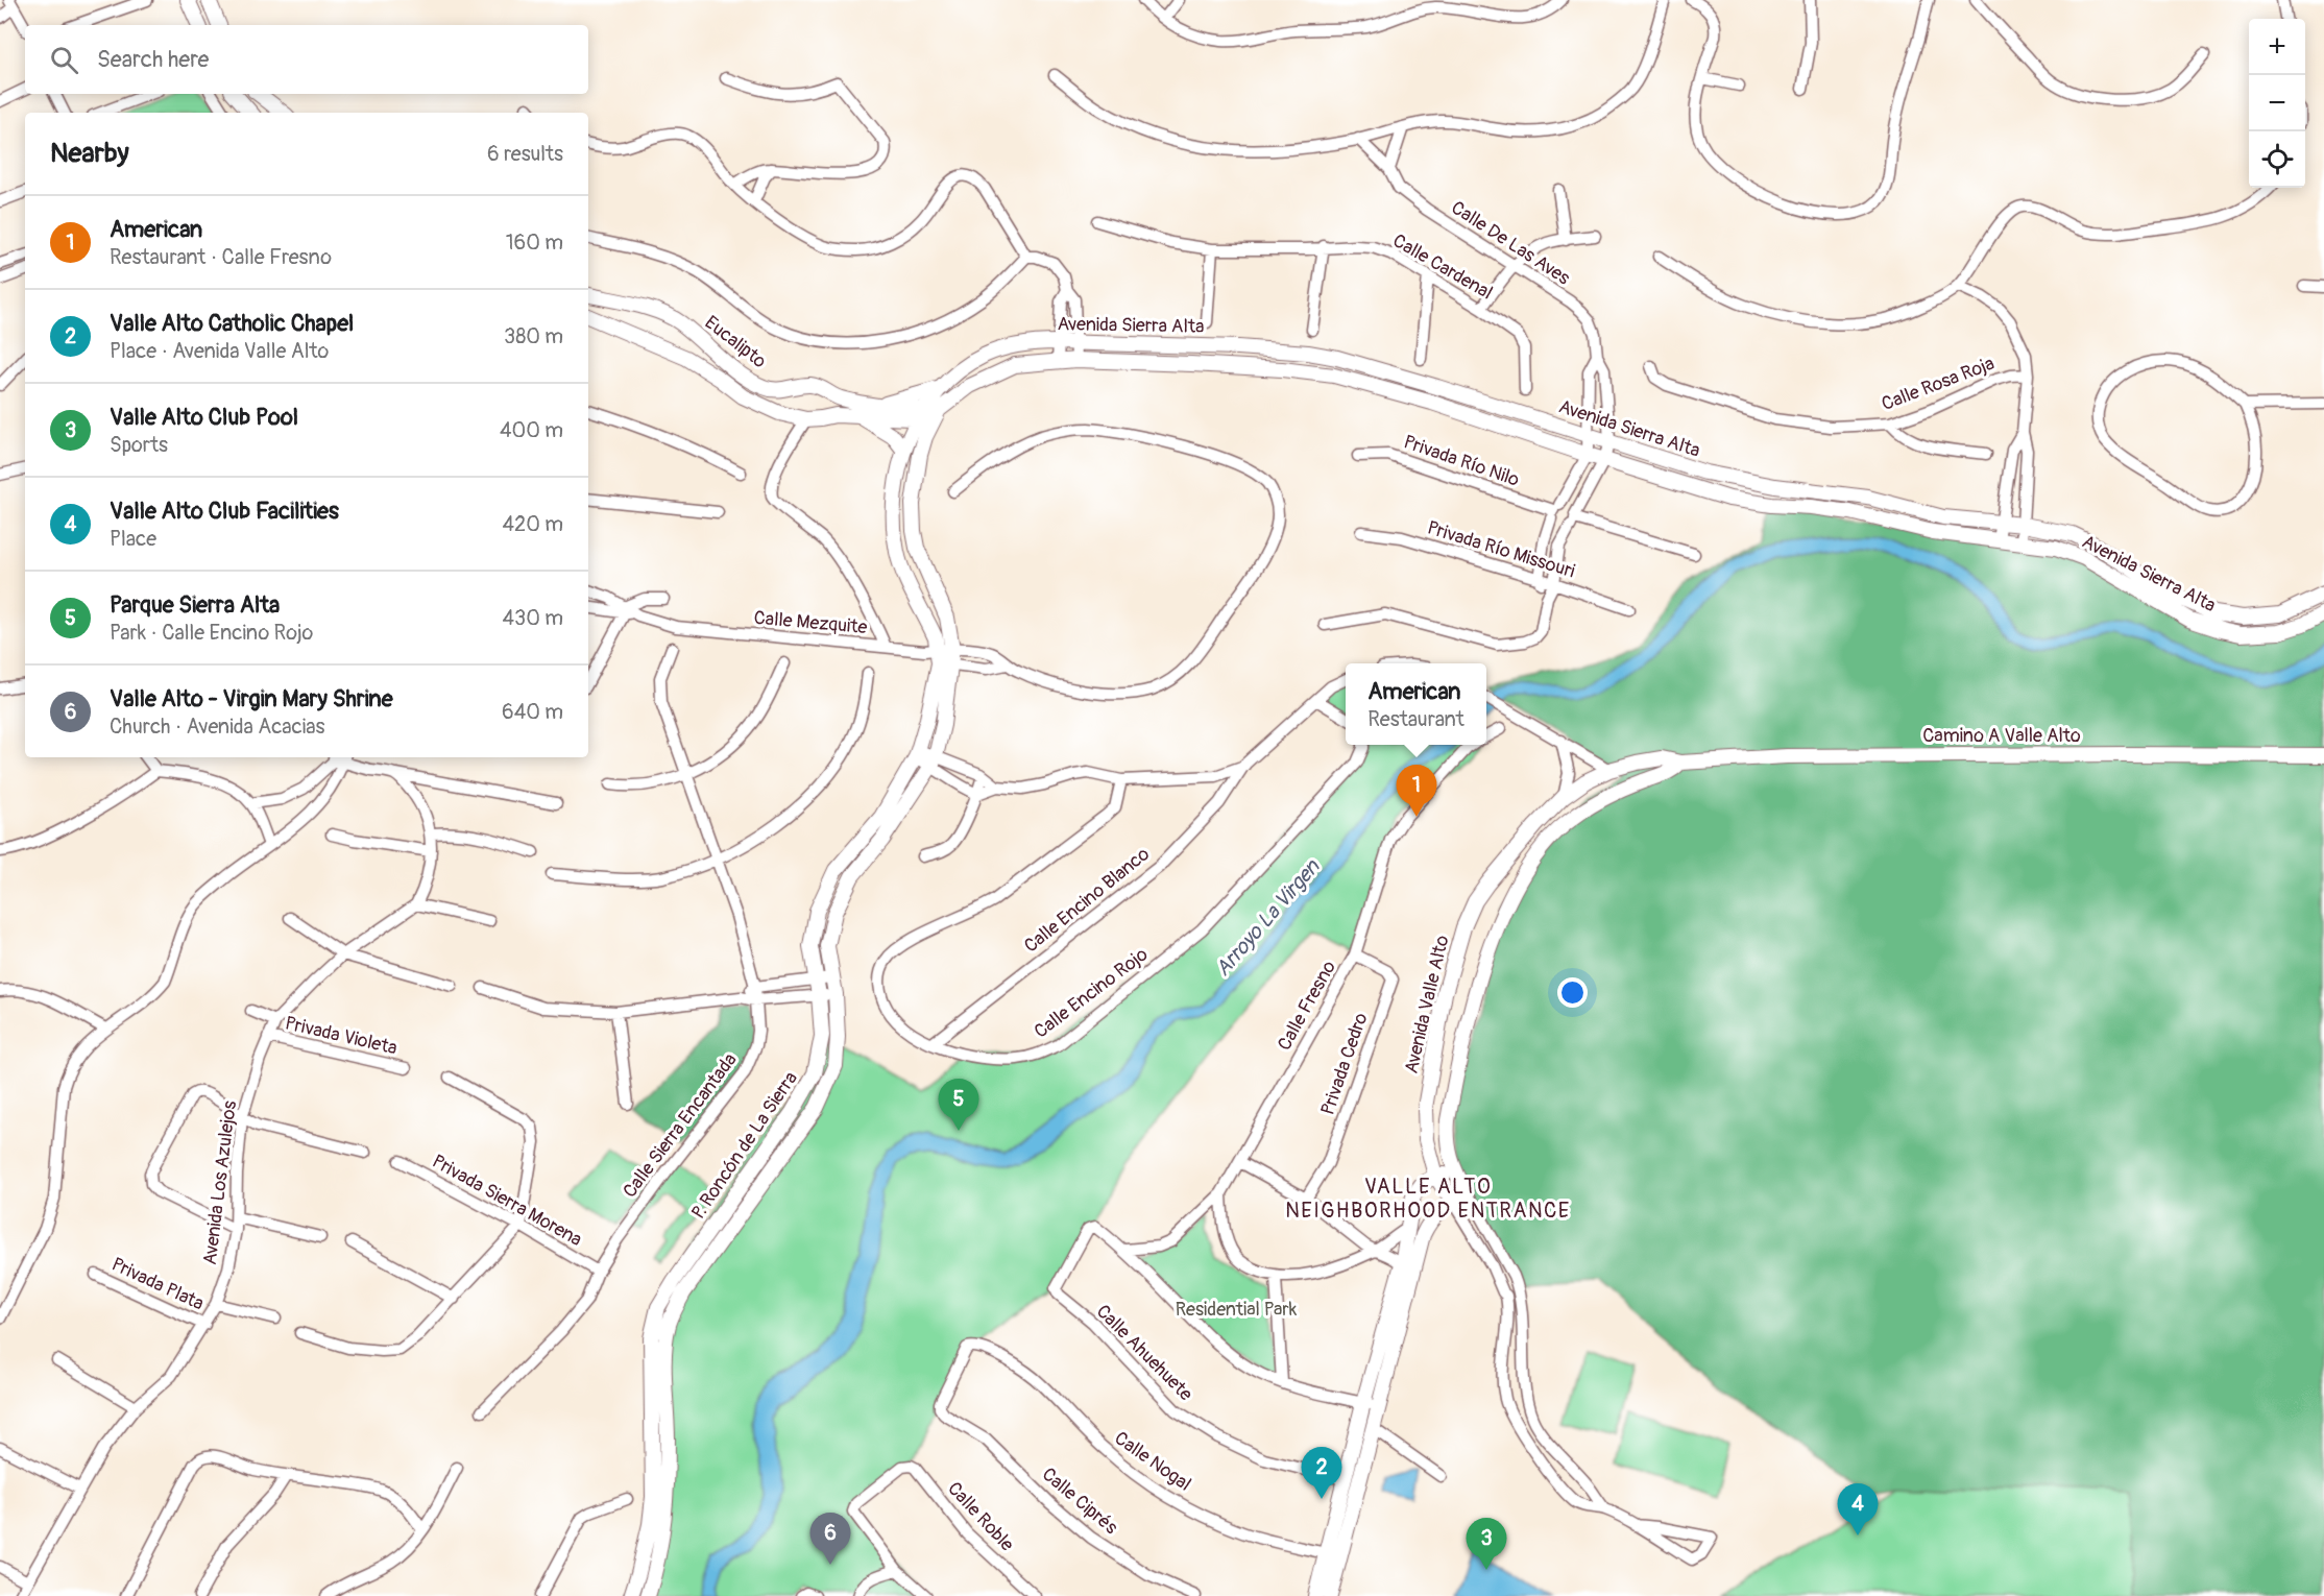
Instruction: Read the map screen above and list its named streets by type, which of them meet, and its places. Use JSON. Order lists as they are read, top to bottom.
{
  "streets": {
    "street": [
      "Calle De Las Aves",
      "Calle Cardenal",
      "Avenida Sierra Alta",
      "Eucalipto",
      "Calle Rosa Roja",
      "Privada Río Nilo",
      "Privada Río Missouri",
      "Calle Mezquite",
      "Camino A Valle Alto",
      "Calle Encino Blanco",
      "Calle Encino Rojo",
      "Avenida Valle Alto",
      "Calle Fresno",
      "Privada Violeta",
      "Privada Cedro",
      "Calle Sierra Encantada",
      "P. Roncón de La Sierra",
      "Avenida Los Azulejos",
      "Privada Sierra Morena",
      "Privada Plata",
      "Calle Ahuehuete",
      "Calle Nogal",
      "Calle Ciprés",
      "Calle Roble"
    ]
  },
  "crossings": [
    ["Calle De Las Aves", "Avenida Sierra Alta"],
    ["Calle De Las Aves", "Privada Río Missouri"],
    ["Avenida Sierra Alta", "Eucalipto"],
    ["Avenida Sierra Alta", "P. Roncón de La Sierra"],
    ["Eucalipto", "P. Roncón de La Sierra"],
    ["Calle Mezquite", "P. Roncón de La Sierra"],
    ["Camino A Valle Alto", "Avenida Valle Alto"],
    ["Calle Encino Blanco", "Calle Encino Rojo"],
    ["Calle Fresno", "Privada Cedro"],
    ["Calle Fresno", "Calle Ahuehuete"],
    ["Privada Violeta", "Avenida Los Azulejos"],
    ["Calle Sierra Encantada", "Privada Sierra Morena"],
    ["Avenida Los Azulejos", "Privada Plata"],
    ["Calle Nogal", "Calle Ciprés"]
  ],
  "districts": ["VALLE ALTO NEIGHBORHOOD ENTRANCE"],
  "water": ["Arroyo La Virgen"],
  "parks": ["Residential Park"],
  "page": {
    "map_buttons": ["+", "−"],
    "search": "Search here",
    "heading": ["Nearby", "6 results"],
    "list": [
      {
        "mark": "1",
        "name": "American",
        "note": "Restaurant · Calle Fresno",
        "value": "160 m"
      },
      {
        "mark": "2",
        "name": "Valle Alto Catholic Chapel",
        "note": "Place · Avenida Valle Alto",
        "value": "380 m"
      },
      {
        "mark": "3",
        "name": "Valle Alto Club Pool",
        "note": "Sports",
        "value": "400 m"
      },
      {
        "mark": "4",
        "name": "Valle Alto Club Facilities",
        "note": "Place",
        "value": "420 m"
      },
      {
        "mark": "5",
        "name": "Parque Sierra Alta",
        "note": "Park · Calle Encino Rojo",
        "value": "430 m"
      },
      {
        "mark": "6",
        "name": "Valle Alto - Virgin Mary Shrine",
        "note": "Church · Avenida Acacias",
        "value": "640 m"
      }
    ],
    "popup": ["American", "Restaurant"],
    "pins": [
      "1",
      "5",
      "2",
      "4",
      "6",
      "3"
    ]
  }
}
